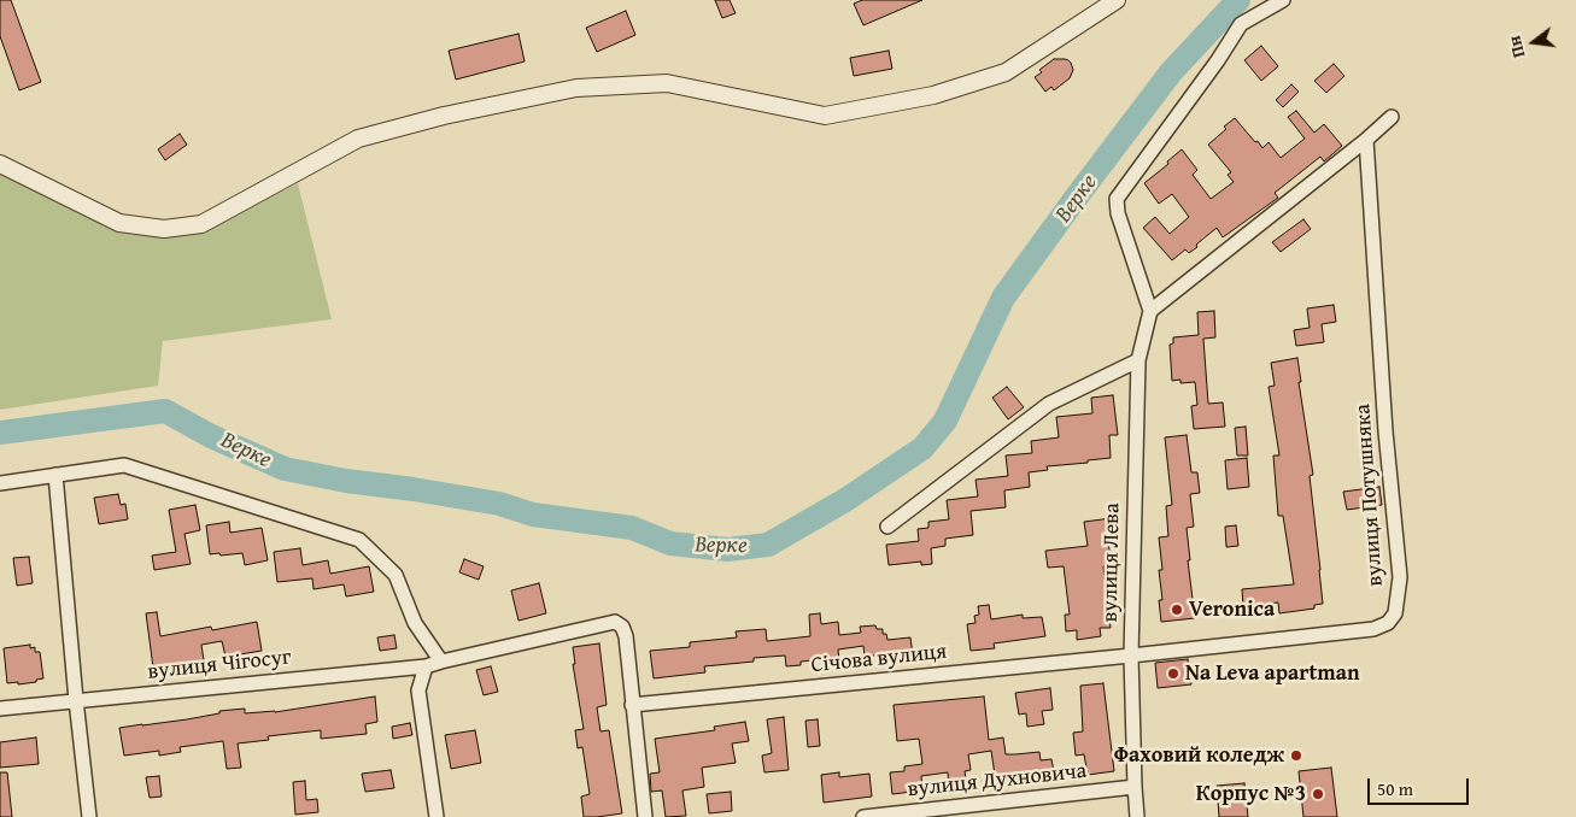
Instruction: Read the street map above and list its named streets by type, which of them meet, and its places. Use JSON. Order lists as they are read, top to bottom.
{
  "streets": {
    "street": [
      "вулиця Потушняка",
      "вулиця Лева",
      "Січова вулиця",
      "вулиця Чігосуг",
      "вулиця Духновича"
    ]
  },
  "crossings": [
    ["вулиця Потушняка", "вулиця Лева"],
    ["вулиця Потушняка", "Січова вулиця"],
    ["вулиця Лева", "Січова вулиця"],
    ["вулиця Лева", "вулиця Духновича"],
    ["Січова вулиця", "вулиця Чігосуг"]
  ],
  "water": ["Верке"],
  "places": [
    "Veronica",
    "Na Leva apartman",
    "Фаховий коледж",
    "Корпус №3"
  ],
  "scale_bar": "50 m",
  "north": "left"
}
